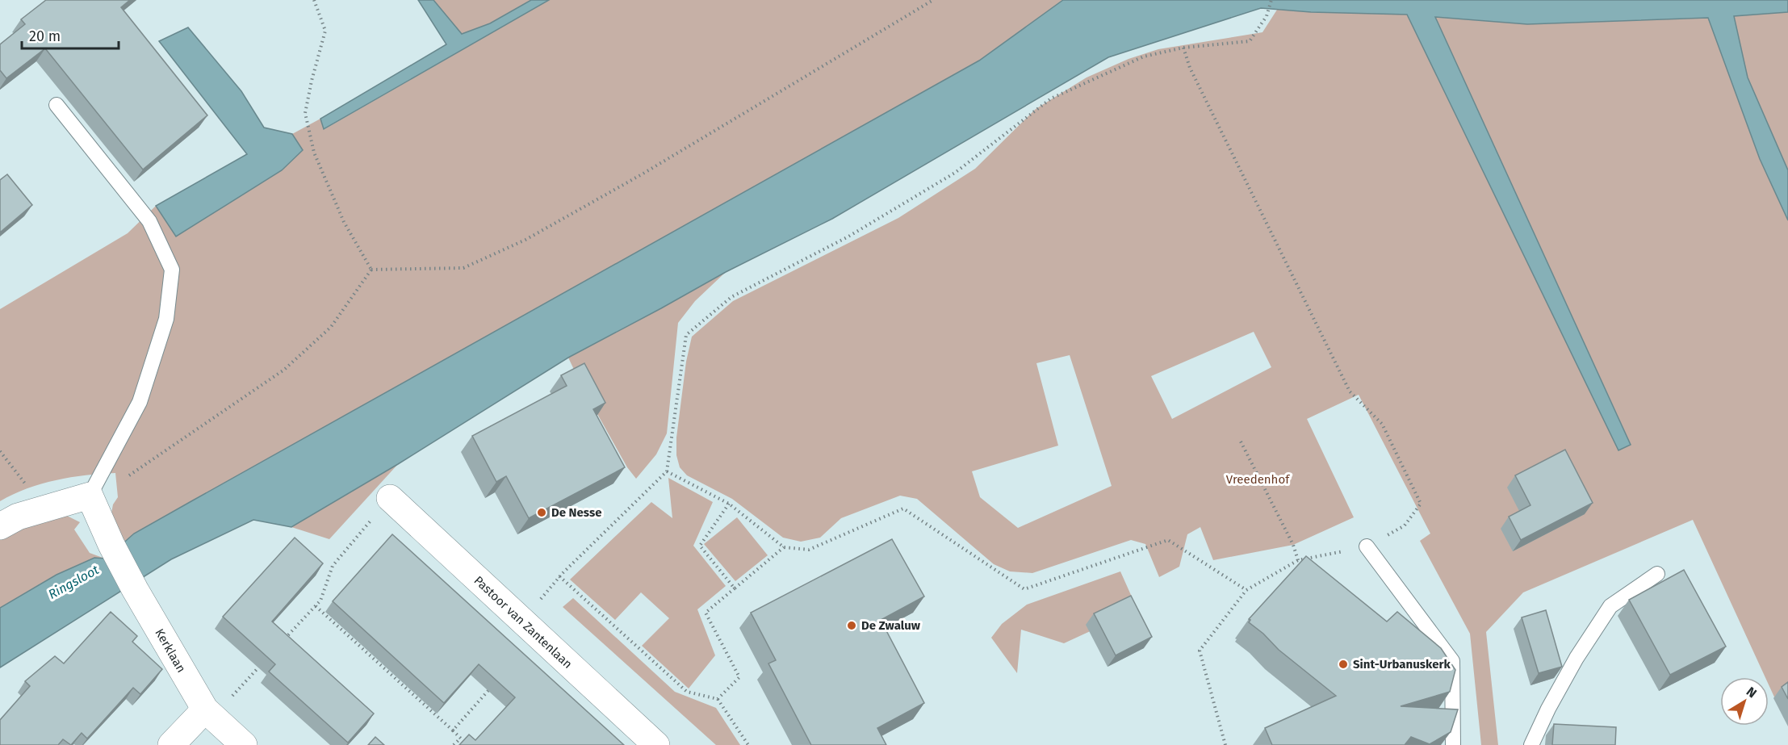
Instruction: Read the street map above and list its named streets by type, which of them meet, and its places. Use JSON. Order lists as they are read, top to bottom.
{
  "streets": {
    "street": ["Pastoor van Zantenlaan", "Kerklaan"]
  },
  "water": ["Ringsloot"],
  "parks": ["Vreedenhof"],
  "places": ["De Nesse", "De Zwaluw", "Sint-Urbanuskerk"],
  "scale_bar": "20 m",
  "north": "top right"
}
